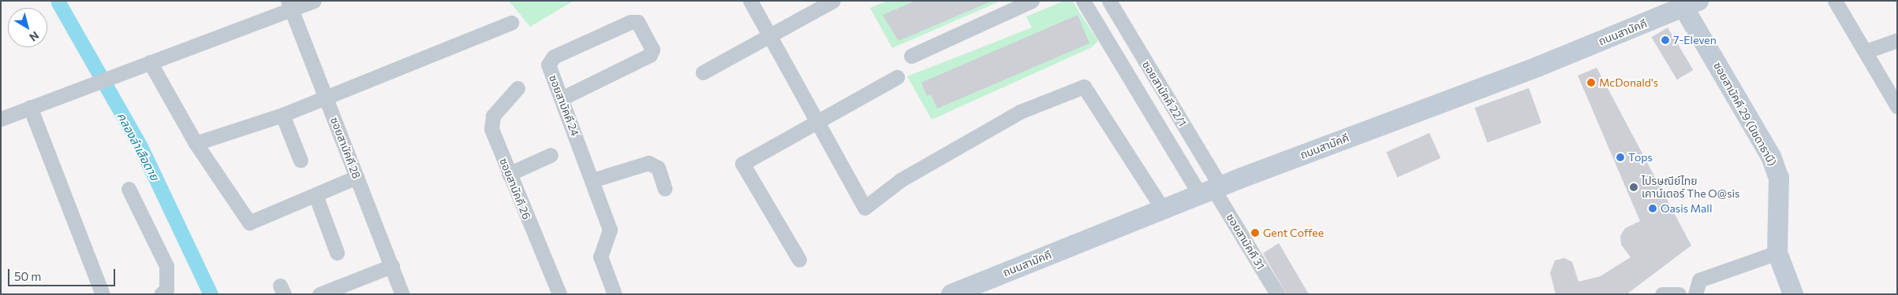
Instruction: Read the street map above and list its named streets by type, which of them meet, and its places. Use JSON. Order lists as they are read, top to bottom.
{
  "streets": {
    "main road": ["ถนนสามัคคี", "ซอยสามัคคี 29 (นิชดาธานี)"],
    "street": [
      "ซอยสามัคคี 22/1",
      "ซอยสามัคคี 24",
      "ซอยสามัคคี 28",
      "ซอยสามัคคี 26",
      "ซอยสามัคคี 31"
    ]
  },
  "crossings": [
    ["ถนนสามัคคี", "ซอยสามัคคี 22/1"],
    ["ถนนสามัคคี", "ซอยสามัคคี 29 (นิชดาธานี)"],
    ["ถนนสามัคคี", "ซอยสามัคคี 31"],
    ["ซอยสามัคคี 22/1", "ซอยสามัคคี 31"]
  ],
  "water": ["คลองลำเสือตาย"],
  "places": [
    "7-Eleven",
    "McDonald's",
    "Tops",
    "ไปรษณีย์ไทย เคาน์เตอร์ The O@sis",
    "Oasis Mall",
    "Gent Coffee"
  ],
  "scale_bar": "50 m",
  "north": "bottom right"
}
